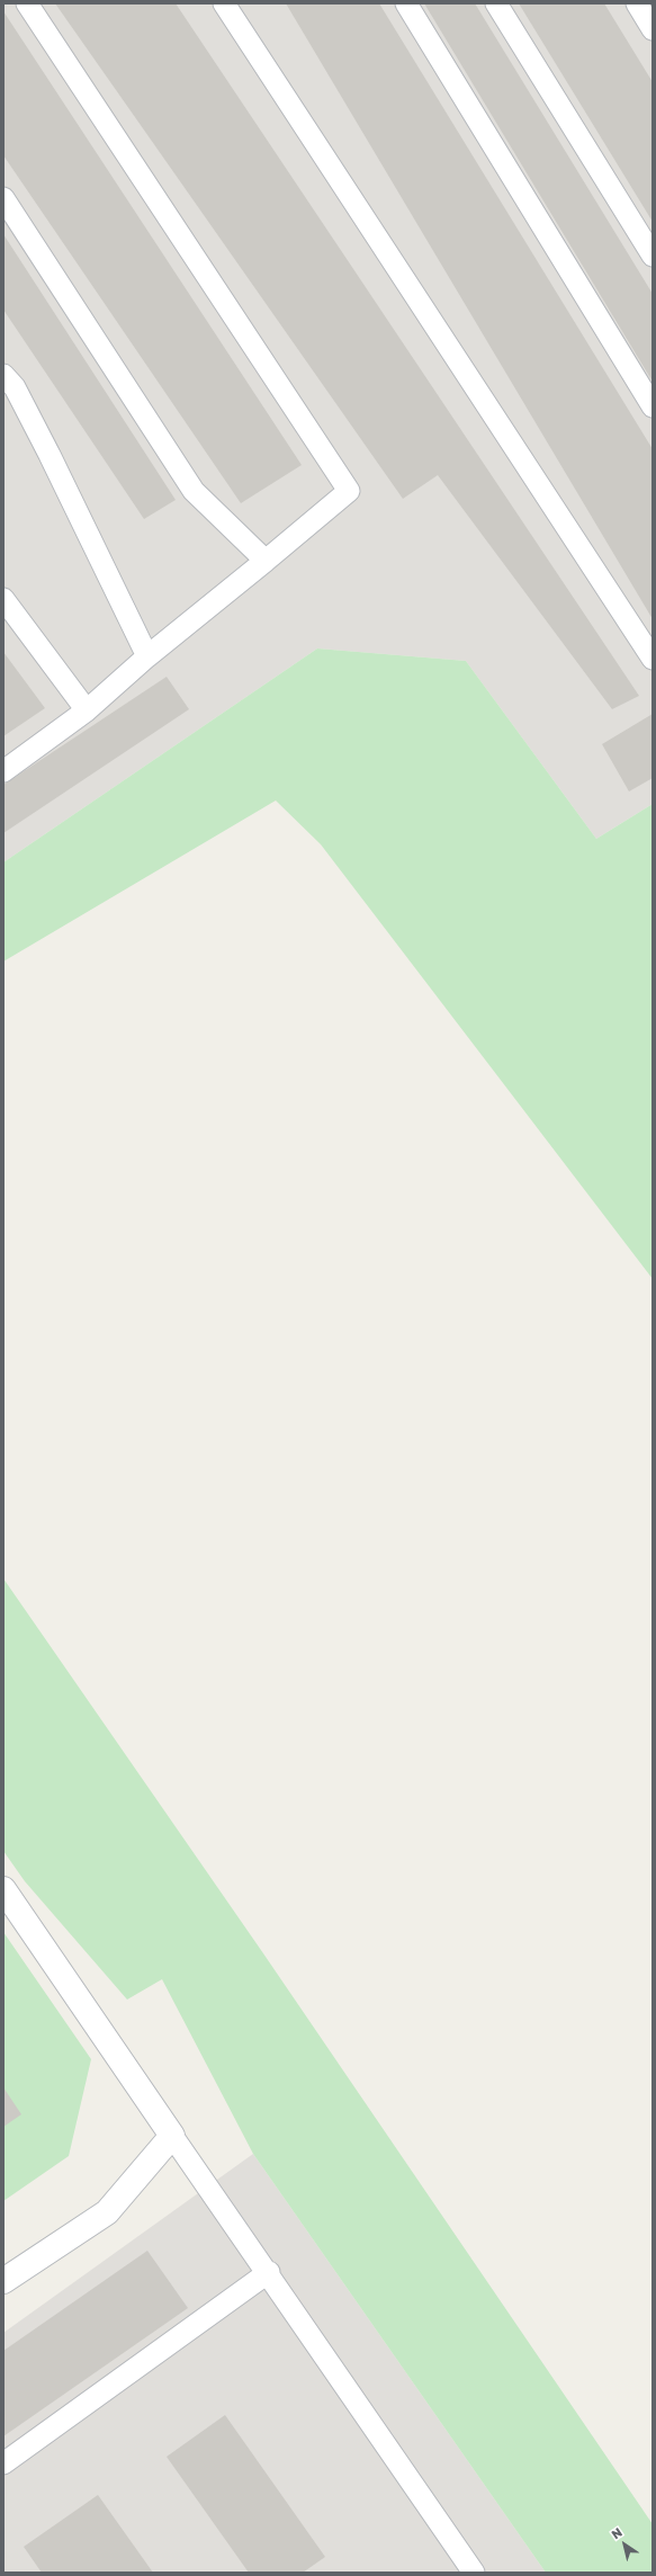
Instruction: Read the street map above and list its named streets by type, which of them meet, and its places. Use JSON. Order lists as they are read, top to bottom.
{
  "north": "top left"
}
